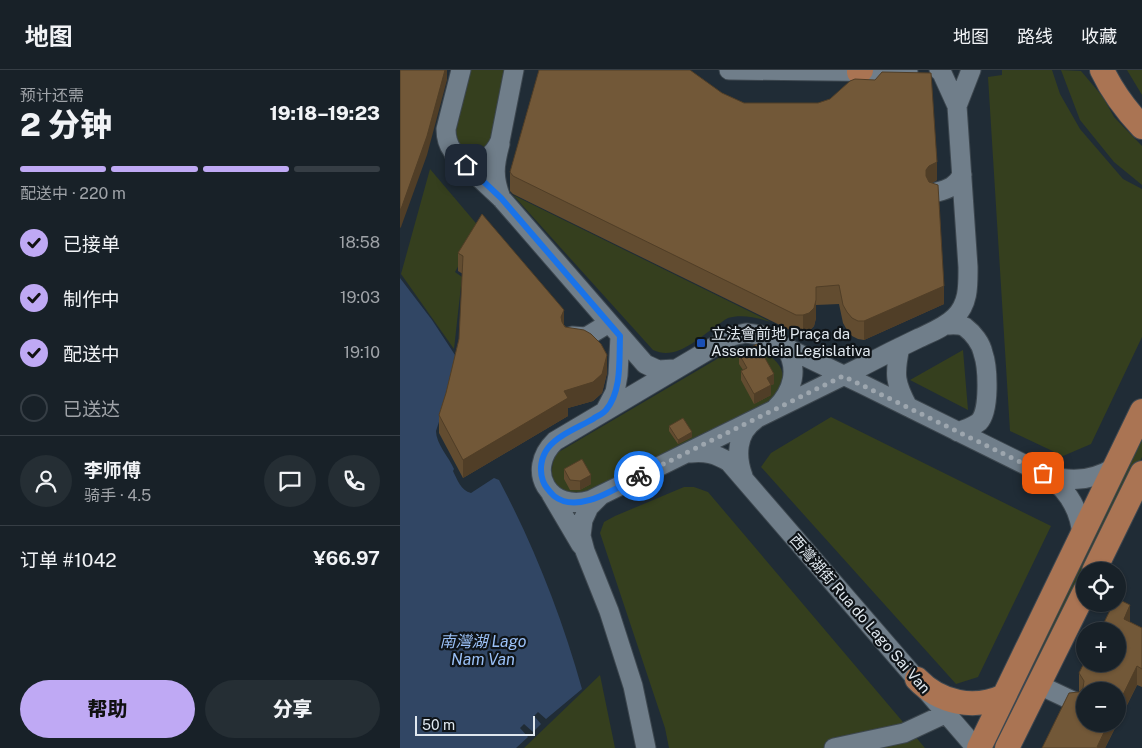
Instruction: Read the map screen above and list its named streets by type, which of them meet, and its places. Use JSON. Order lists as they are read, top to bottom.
{
  "streets": {
    "street": ["西灣湖街 Rua do Lago Sai Van"]
  },
  "water": ["南灣湖 Lago Nam Van"],
  "places": {
    "transit": ["立法會前地 Praça da Assembleia Legislativa"]
  },
  "scale_bar": "50 m",
  "page": {
    "header": "地图",
    "nav": ["地图", "路线", "收藏"],
    "heading": ["2 分钟", "预计还需", "19:18–19:23"],
    "panel": [
      "李师傅",
      "骑手 · 4.5",
      "订单 #1042",
      "¥66.97"
    ],
    "bar": "配送中 · 220 m",
    "list": [
      ["已接单", "18:58"],
      ["制作中", "19:03"],
      ["配送中", "19:10"],
      "已送达"
    ],
    "map_buttons": ["+", "−"],
    "buttons": ["帮助", "分享"],
    "scale": "50 m"
  }
}
